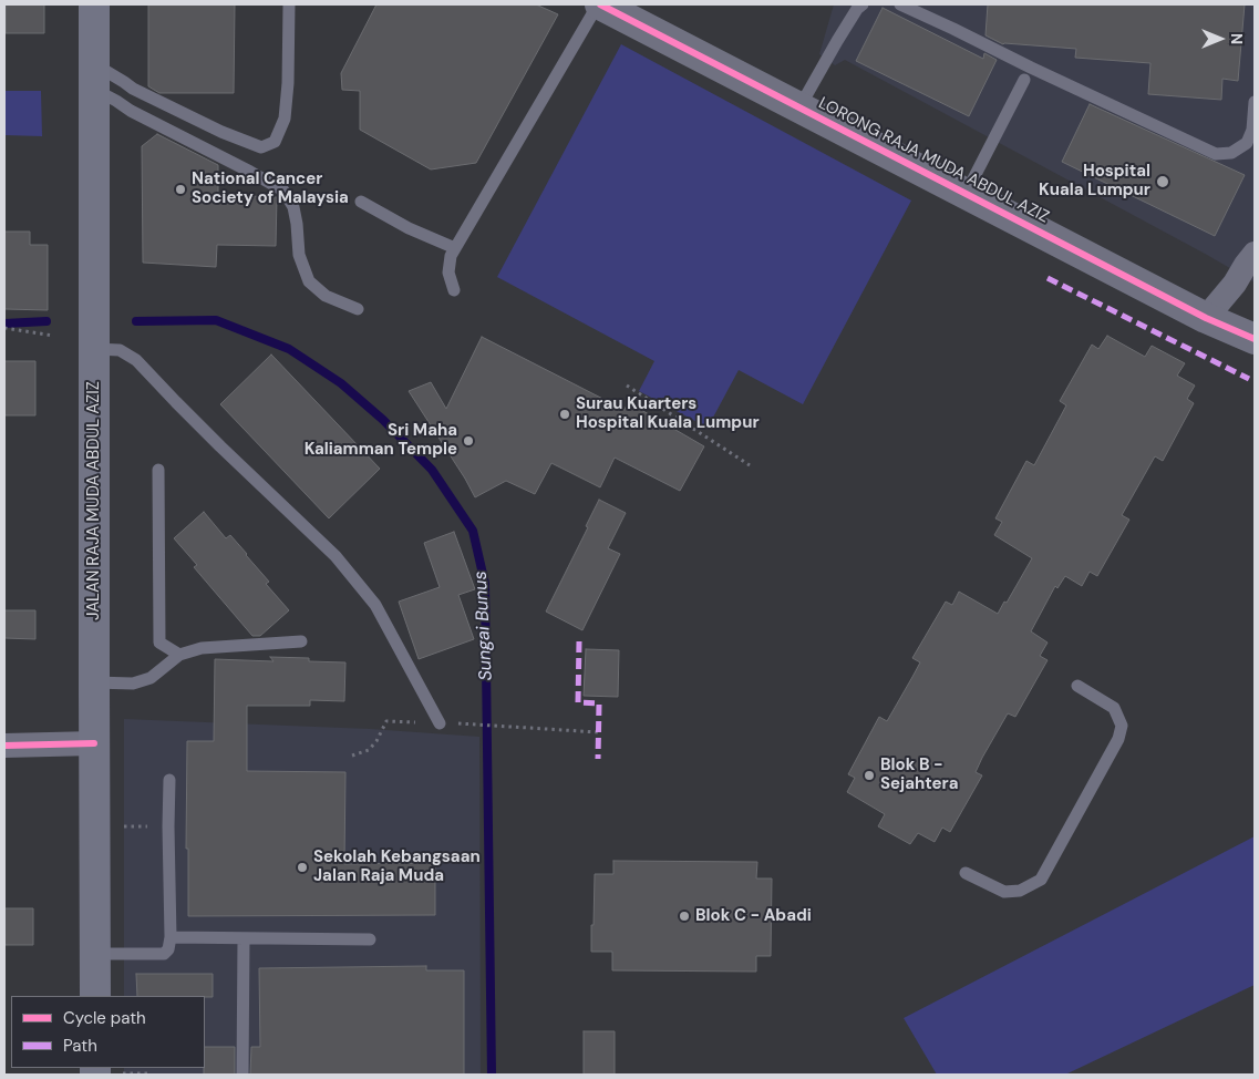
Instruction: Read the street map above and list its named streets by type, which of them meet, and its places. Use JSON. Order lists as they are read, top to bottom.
{
  "streets": {
    "main road": ["JALAN RAJA MUDA ABDUL AZIZ"],
    "street": ["LORONG RAJA MUDA ABDUL AZIZ"]
  },
  "water": ["Sungai Bunus"],
  "places": [
    "Hospital Kuala Lumpur",
    "National Cancer Society of Malaysia",
    "Surau Kuarters Hospital Kuala Lumpur",
    "Sri Maha Kaliamman Temple",
    "Blok B - Sejahtera",
    "Sekolah Kebangsaan Jalan Raja Muda",
    "Blok C - Abadi"
  ],
  "legend": ["Cycle path", "Path"],
  "north": "right"
}
